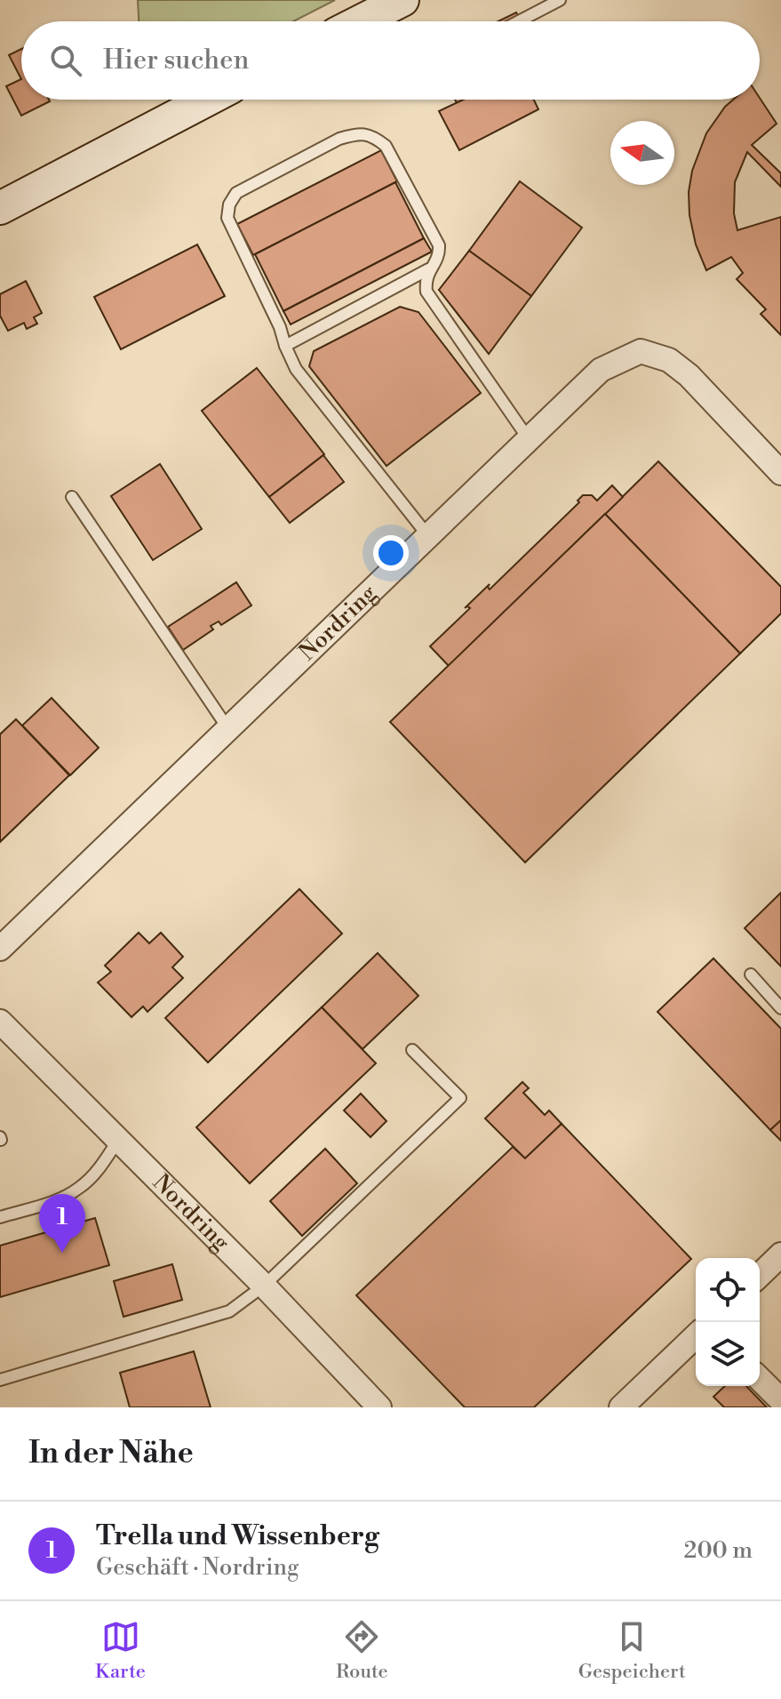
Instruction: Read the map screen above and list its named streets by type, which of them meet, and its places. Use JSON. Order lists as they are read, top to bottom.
{
  "streets": {
    "street": ["Nordring"]
  },
  "north": "left",
  "page": {
    "search": "Hier suchen",
    "pins": "1",
    "heading": "In der Nähe",
    "list": [
      {
        "mark": "1",
        "name": "Trella und Wissenberg",
        "note": "Geschäft · Nordring",
        "value": "200 m"
      }
    ],
    "nav": ["Karte", "Route", "Gespeichert"]
  }
}
